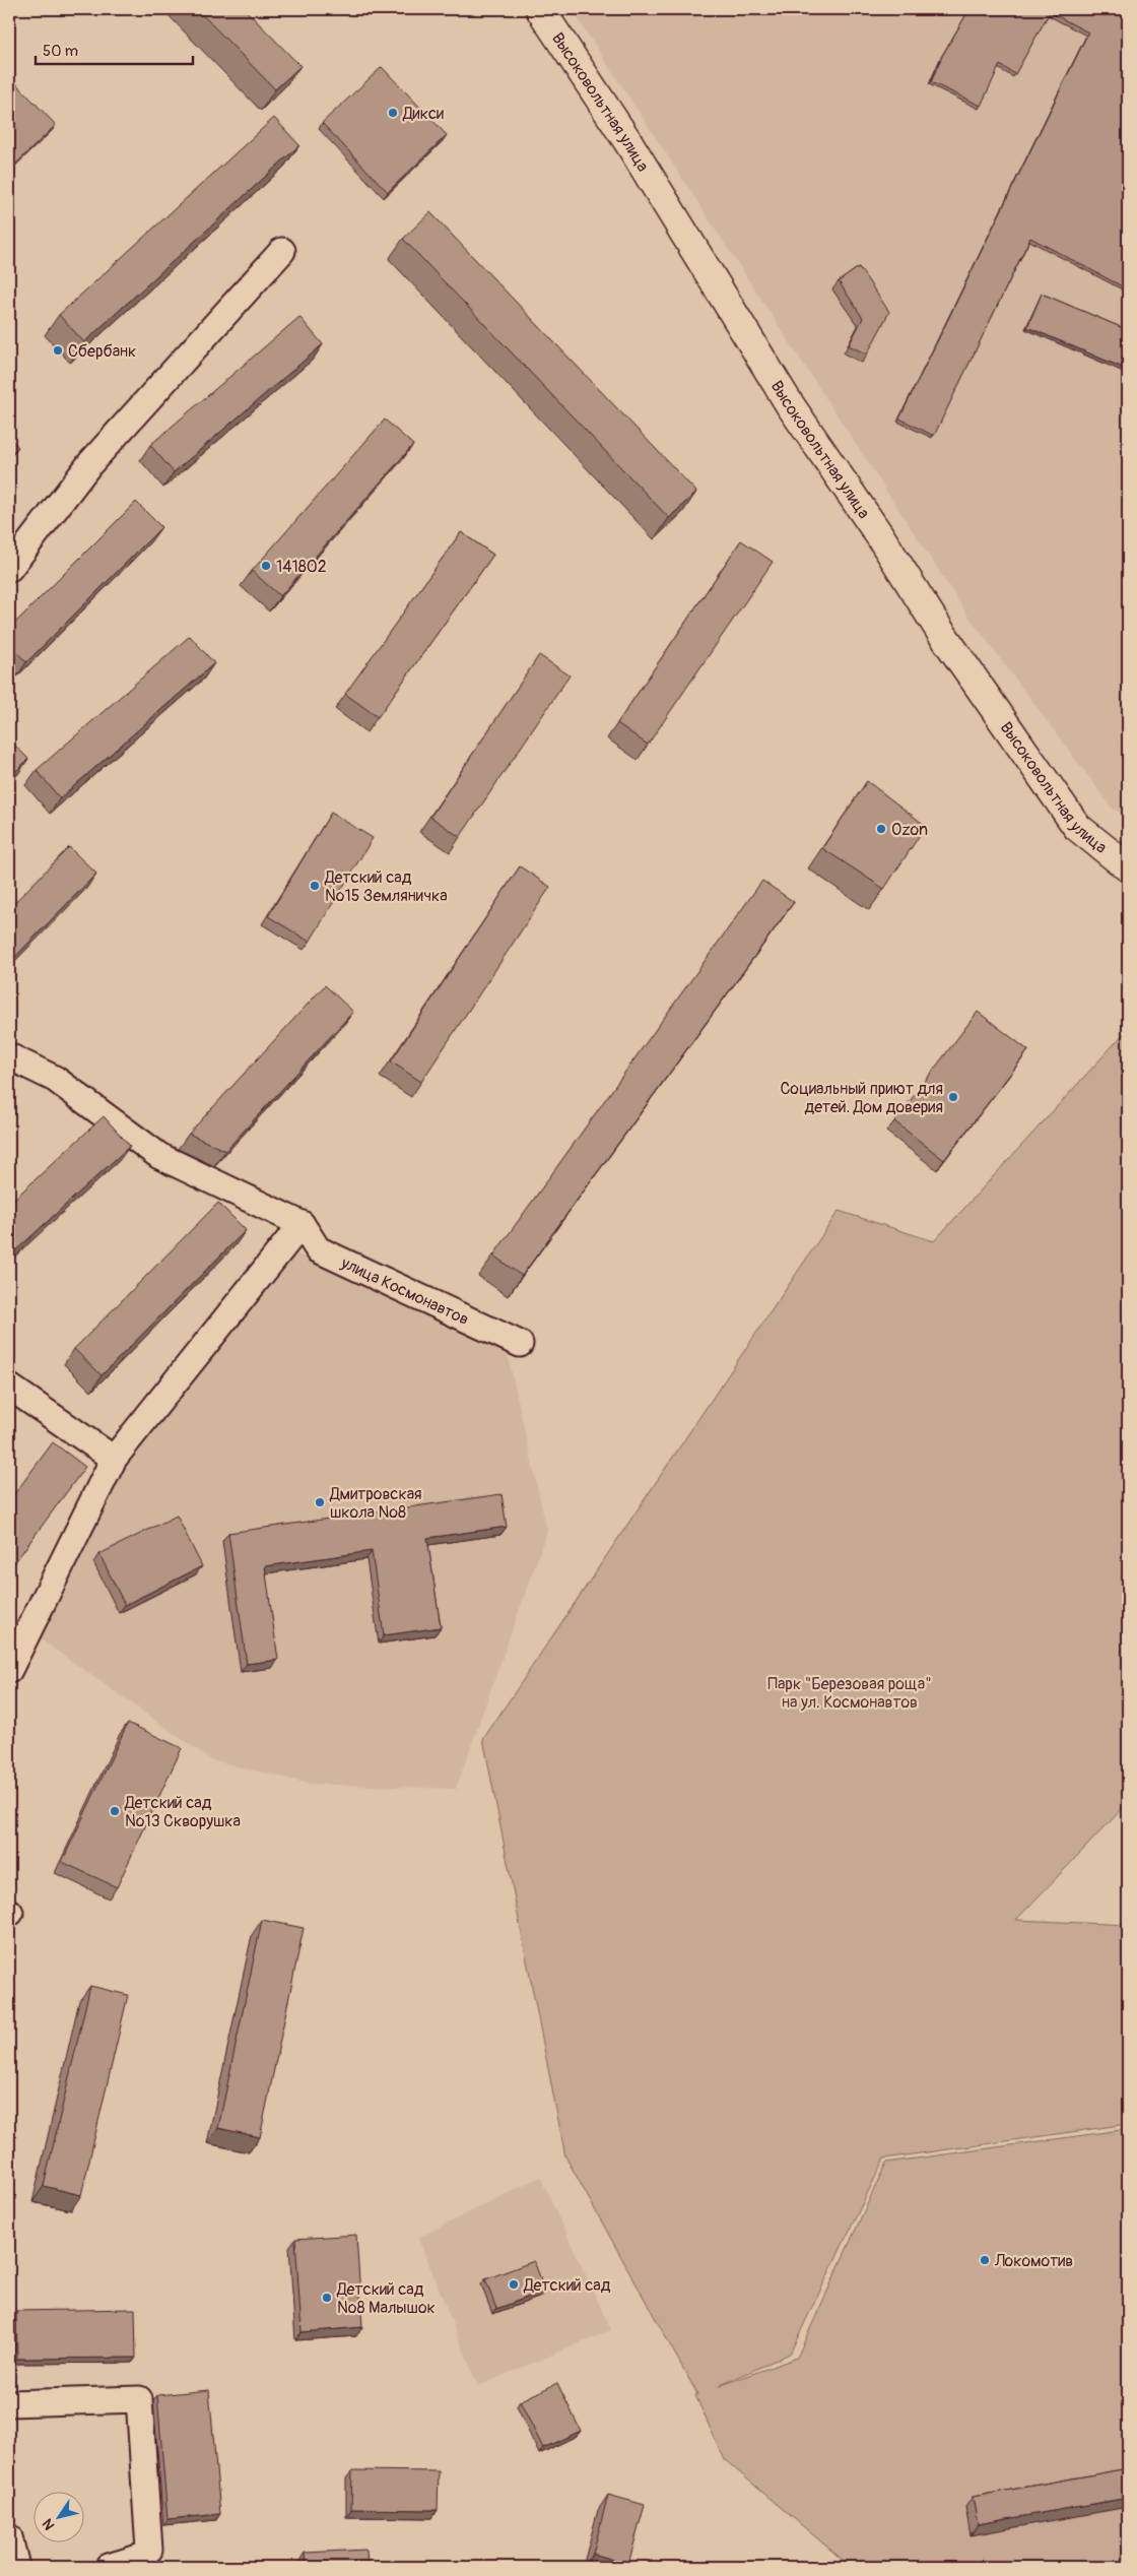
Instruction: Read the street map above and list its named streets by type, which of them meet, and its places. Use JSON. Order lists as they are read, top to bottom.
{
  "streets": {
    "main road": ["Высоковольтная улица"],
    "street": ["улица Космонавтов"]
  },
  "parks": ["Парк \"Березовая роща\" на ул. Космонавтов"],
  "places": [
    "Дикси",
    "Сбербанк",
    "141802",
    "Ozon",
    "Детский сад №15 Земляничка",
    "Социальный приют для детей. Дом доверия",
    "Дмитровская школа №8",
    "Детский сад №13 Скворушка",
    "Локомотив",
    "Детский сад",
    "Детский сад №8 Малышок"
  ],
  "scale_bar": "50 m",
  "north": "bottom left"
}
